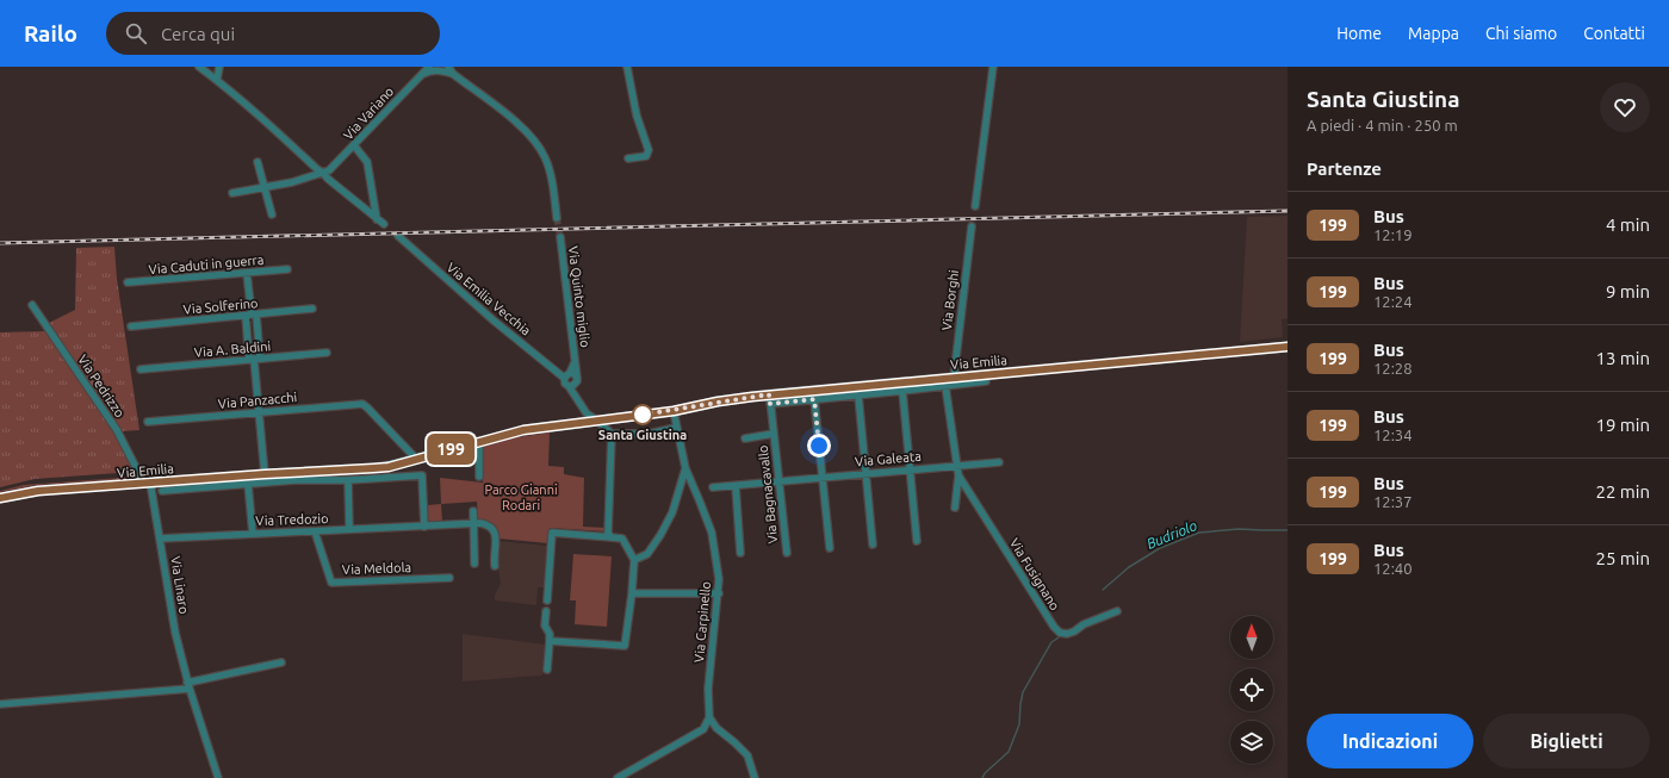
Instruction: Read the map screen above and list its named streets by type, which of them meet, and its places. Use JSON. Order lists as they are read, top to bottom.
{
  "streets": {
    "main road": ["Via Emilia"],
    "street": [
      "Via Variano",
      "Via Caduti in guerra",
      "Via Quinto miglio",
      "Via Emilia Vecchia",
      "Via Borghi",
      "Via Solferino",
      "Via A. Baldini",
      "Via Pedrizzo",
      "Via Panzacchi",
      "Via Galeata",
      "Via Bagnacavallo",
      "Via Tredozio",
      "Via Meldola",
      "Via Fusignano",
      "Via Linaro",
      "Via Carpinello"
    ]
  },
  "crossings": [
    ["Via Quinto miglio", "Via Emilia Vecchia"],
    ["Via Emilia Vecchia", "Via Emilia"],
    ["Via Borghi", "Via Emilia"],
    ["Via Emilia", "Via Pedrizzo"],
    ["Via Emilia", "Via Panzacchi"],
    ["Via Emilia", "Via Bagnacavallo"],
    ["Via Emilia", "Via Linaro"],
    ["Via Pedrizzo", "Via Linaro"],
    ["Via Galeata", "Via Bagnacavallo"],
    ["Via Tredozio", "Via Meldola"],
    ["Via Tredozio", "Via Linaro"]
  ],
  "water": ["Budriolo"],
  "parks": ["Parco Gianni Rodari"],
  "places": ["Santa Giustina"],
  "lines": ["bus line 199"],
  "north": "top",
  "page": {
    "header": "Railo",
    "search": "Cerca qui",
    "nav": [
      "Home",
      "Mappa",
      "Chi siamo",
      "Contatti"
    ],
    "on_map": "199",
    "heading": [
      ["Santa Giustina", "A piedi · 4 min · 250 m"],
      "Partenze"
    ],
    "list": [
      {
        "mark": "199",
        "name": "Bus",
        "note": "12:19",
        "value": "4 min"
      },
      {
        "mark": "199",
        "name": "Bus",
        "note": "12:24",
        "value": "9 min"
      },
      {
        "mark": "199",
        "name": "Bus",
        "note": "12:28",
        "value": "13 min"
      },
      {
        "mark": "199",
        "name": "Bus",
        "note": "12:34",
        "value": "19 min"
      },
      {
        "mark": "199",
        "name": "Bus",
        "note": "12:37",
        "value": "22 min"
      },
      {
        "mark": "199",
        "name": "Bus",
        "note": "12:40",
        "value": "25 min"
      }
    ],
    "buttons": ["Indicazioni", "Biglietti"]
  }
}
